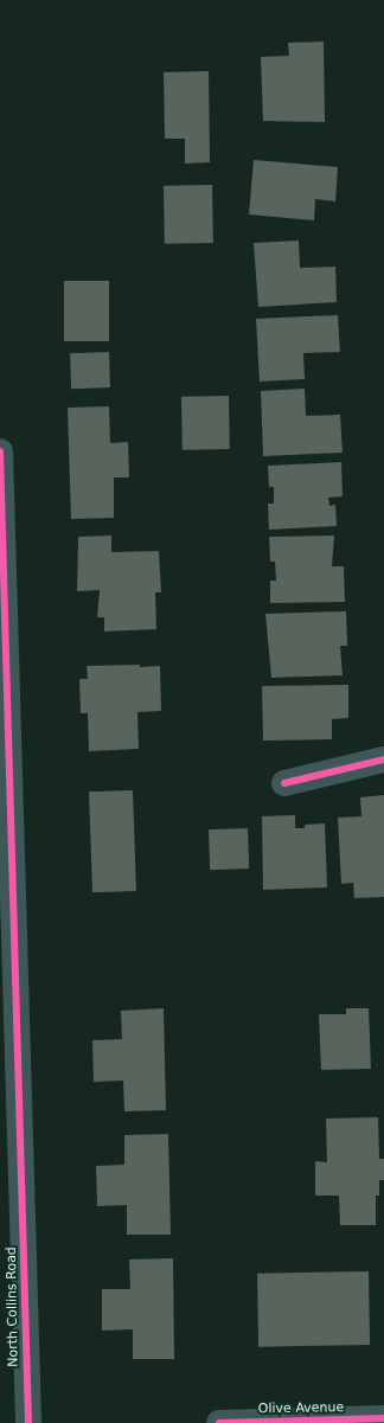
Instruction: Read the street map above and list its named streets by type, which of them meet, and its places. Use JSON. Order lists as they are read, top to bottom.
{
  "streets": {
    "street": ["North Collins Road", "Olive Avenue"]
  }
}
